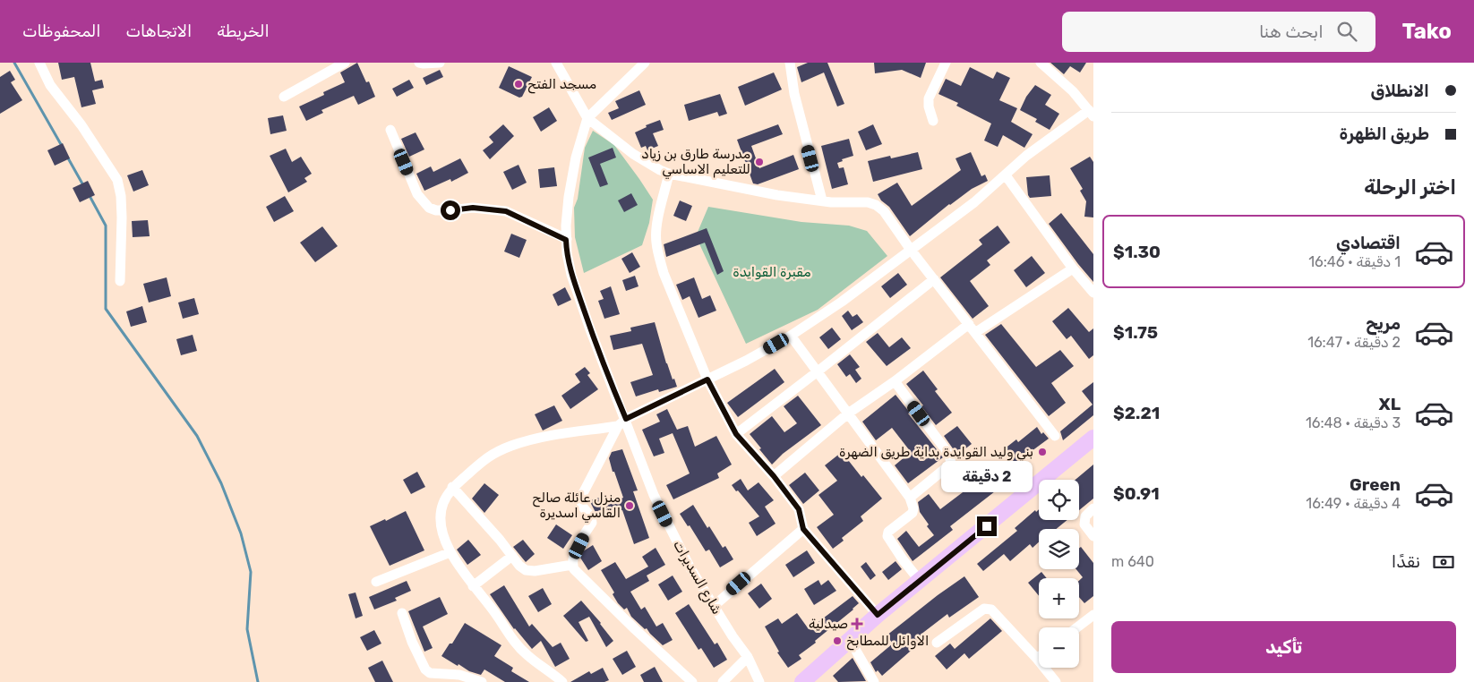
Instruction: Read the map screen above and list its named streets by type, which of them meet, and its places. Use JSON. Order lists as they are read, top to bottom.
{
  "streets": {
    "street": ["شارع السديرات"]
  },
  "parks": ["مقبرة القوايدة"],
  "places": {
    "other": [
      "مسجد الفتح",
      "مدرسة طارق بن زياد للتعليم الاساسي",
      "بني وليد القوايدة بداية طريق الضهرة",
      "منزل عائلة صالح القاسي اسديرة",
      "الاوائل للمطابخ"
    ],
    "health": ["صيدلية"]
  },
  "page": {
    "header": "Tako",
    "search": "ابحث هنا",
    "nav": ["الخريطة", "الاتجاهات", "المحفوظات"],
    "banner": ["الانطلاق", "طريق الظهرة"],
    "heading": "اختر الرحلة",
    "list": [
      {
        "name": "اقتصادي",
        "note": "1 دقيقة · 16:46",
        "value": "$1.30"
      },
      {
        "name": "مريح",
        "note": "2 دقيقة · 16:47",
        "value": "$1.75"
      },
      {
        "name": "XL",
        "note": "3 دقيقة · 16:48",
        "value": "$2.21"
      },
      {
        "name": "Green",
        "note": "4 دقيقة · 16:49",
        "value": "$0.91"
      }
    ],
    "bubble": "2 دقيقة",
    "map_buttons": ["+", "−"],
    "pay": ["نقدًا", "640 m"],
    "buttons": "تأكيد"
  }
}
